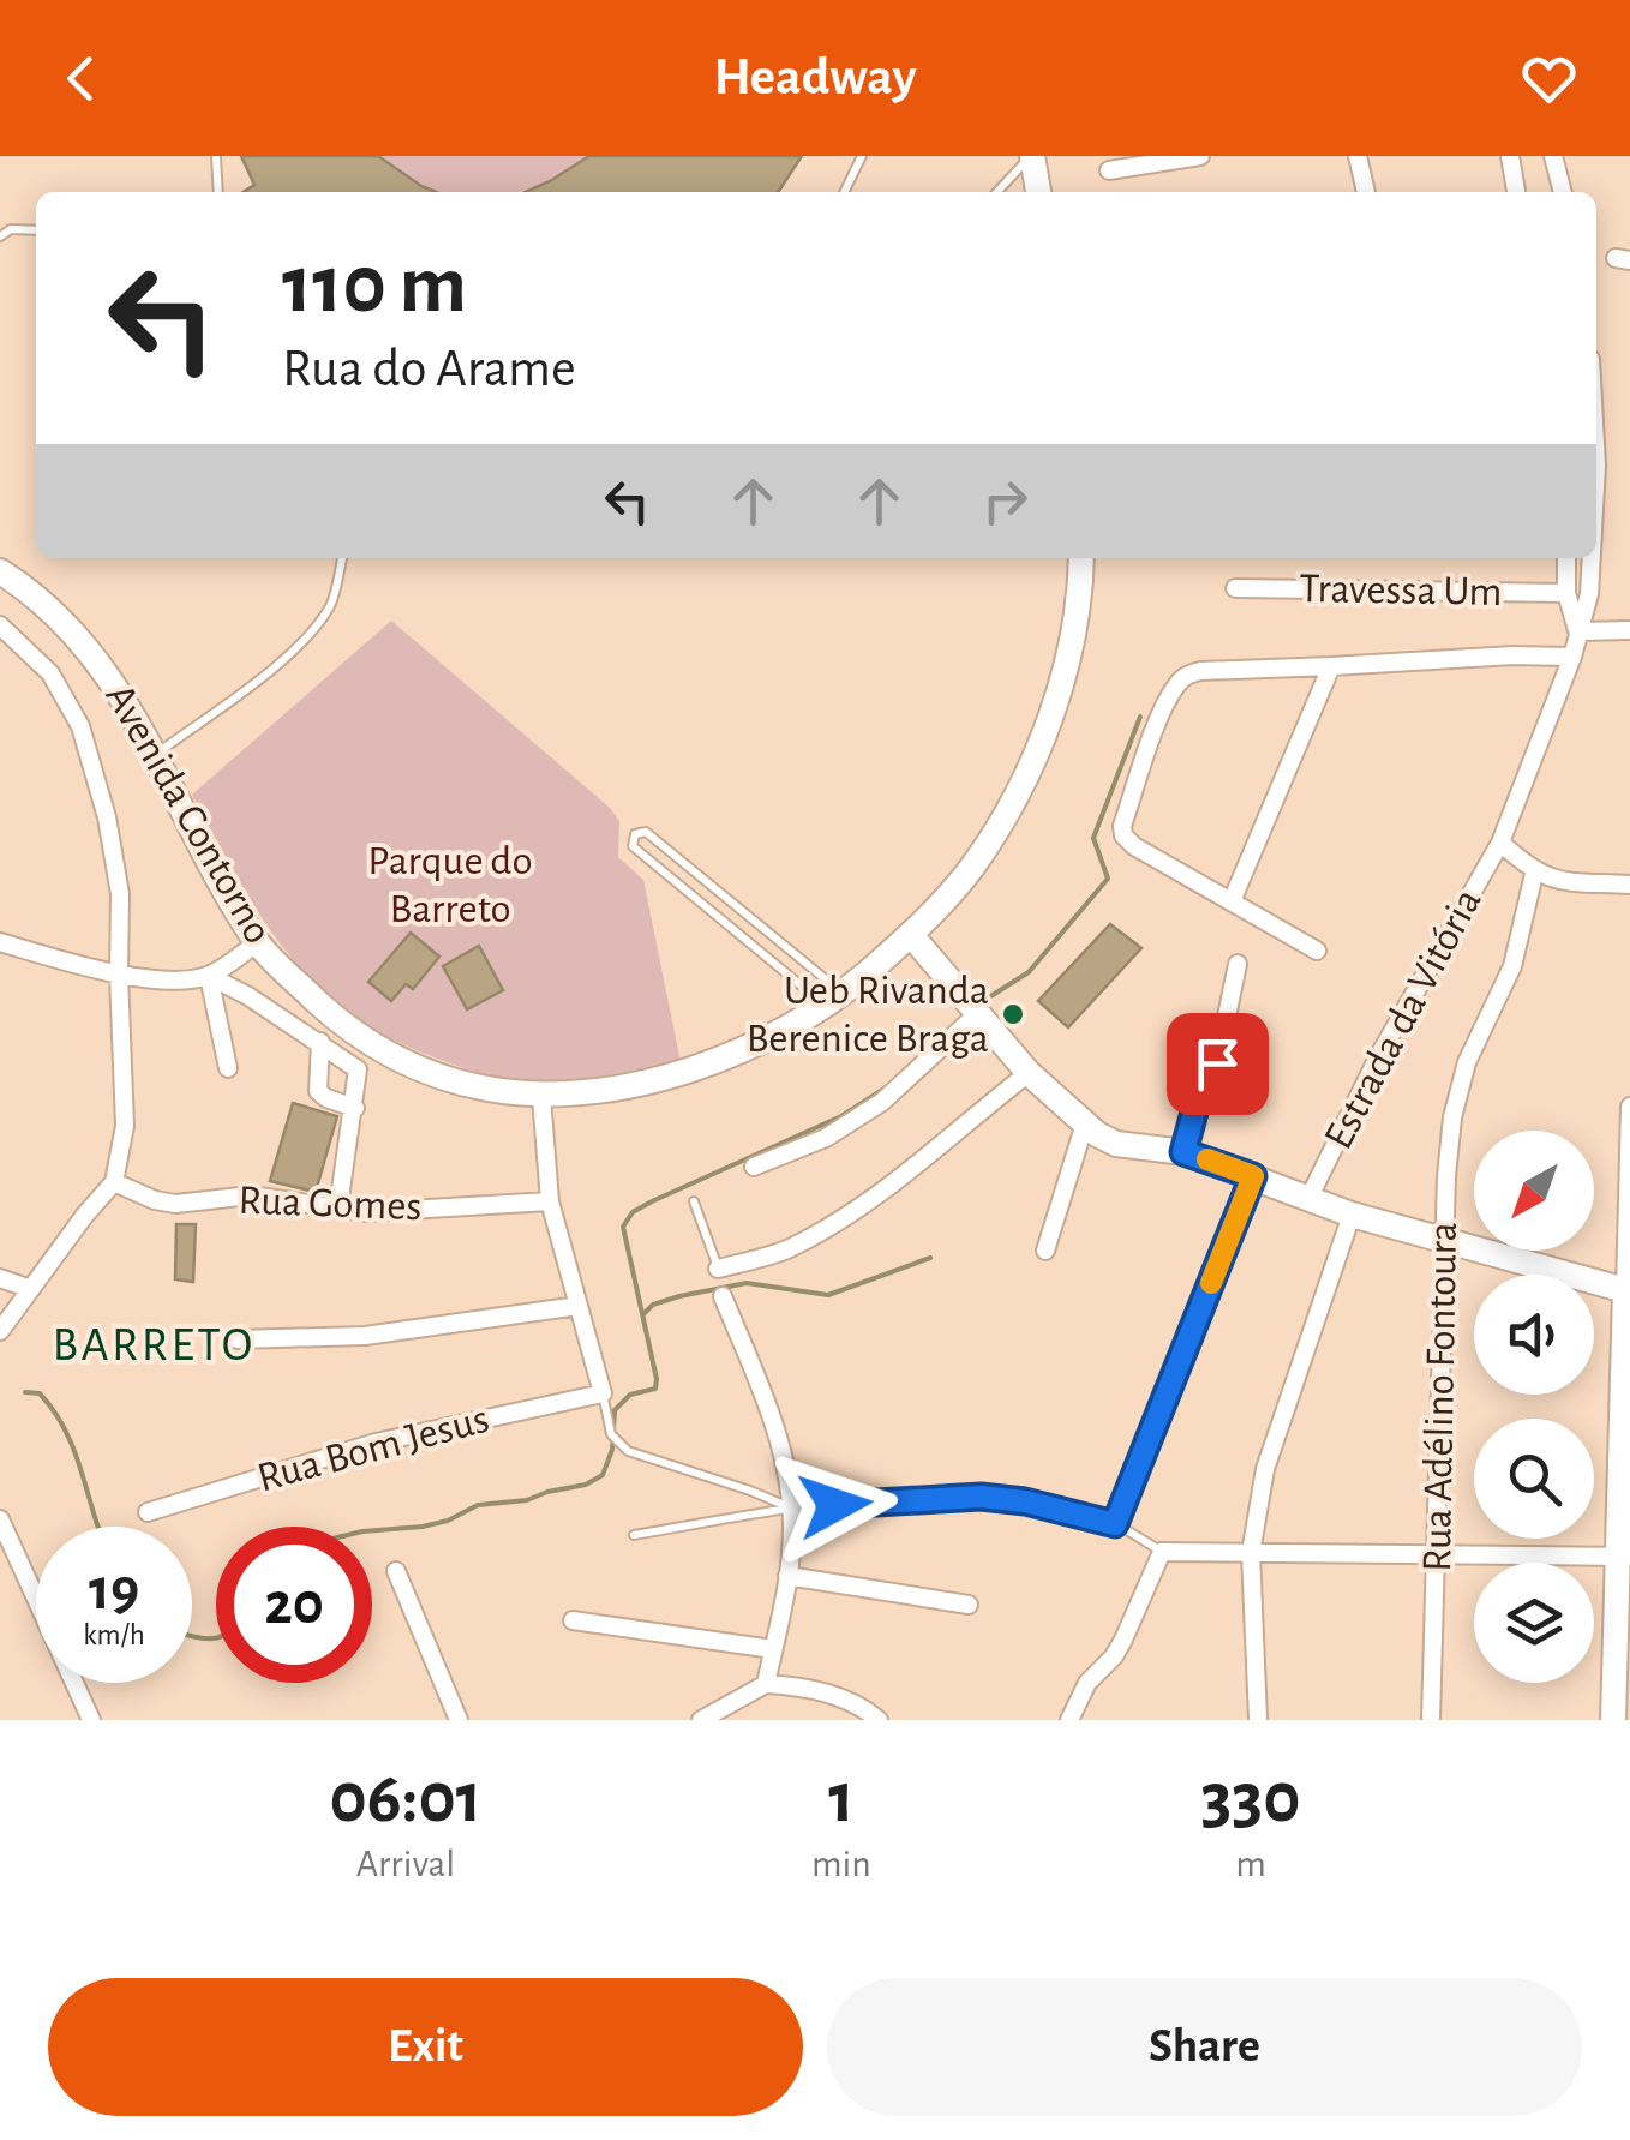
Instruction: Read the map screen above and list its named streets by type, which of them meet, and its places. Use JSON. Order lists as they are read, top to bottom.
{
  "streets": {
    "street": [
      "Travessa Um",
      "Avenida Contorno",
      "Estrada da Vitória",
      "Rua Gomes",
      "Rua Adélino Fontoura",
      "Rua Bom Jesus"
    ]
  },
  "crossings": [
    ["Travessa Um", "Estrada da Vitória"],
    ["Estrada da Vitória", "Rua Adélino Fontoura"]
  ],
  "districts": ["BARRETO"],
  "parks": ["Parque do Barreto"],
  "places": ["Ueb Rivanda Berenice Braga"],
  "north": "bottom left",
  "page": {
    "header": "Headway",
    "turn": ["110 m", "Rua do Arame"],
    "speed": "19 km/h",
    "limit": "20",
    "eta": [
      "06:01",
      "Arrival",
      "1",
      "min",
      "330",
      "m"
    ],
    "buttons": ["Exit", "Share"]
  }
}
